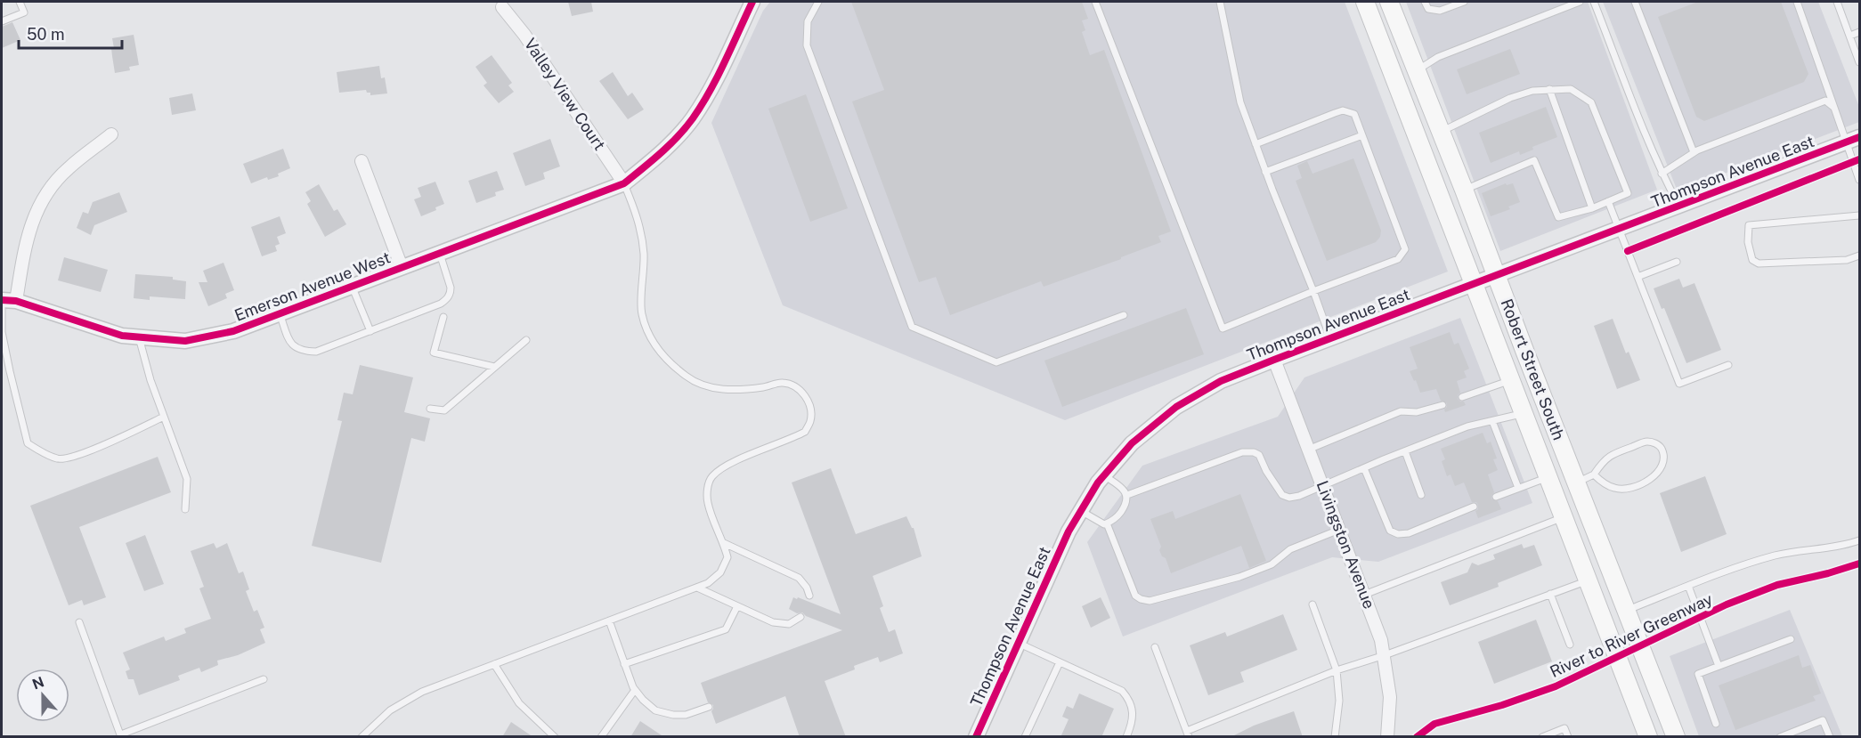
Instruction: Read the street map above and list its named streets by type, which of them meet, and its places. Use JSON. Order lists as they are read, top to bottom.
{
  "streets": {
    "main road": ["Robert Street South"],
    "street": [
      "Valley View Court",
      "Thompson Avenue East",
      "Emerson Avenue West",
      "Livingston Avenue"
    ],
    "cycle path": ["River to River Greenway"]
  },
  "crossings": [
    ["Valley View Court", "Emerson Avenue West"],
    ["Thompson Avenue East", "Robert Street South"],
    ["Thompson Avenue East", "Livingston Avenue"]
  ],
  "scale_bar": "50 m",
  "north": "top"
}
